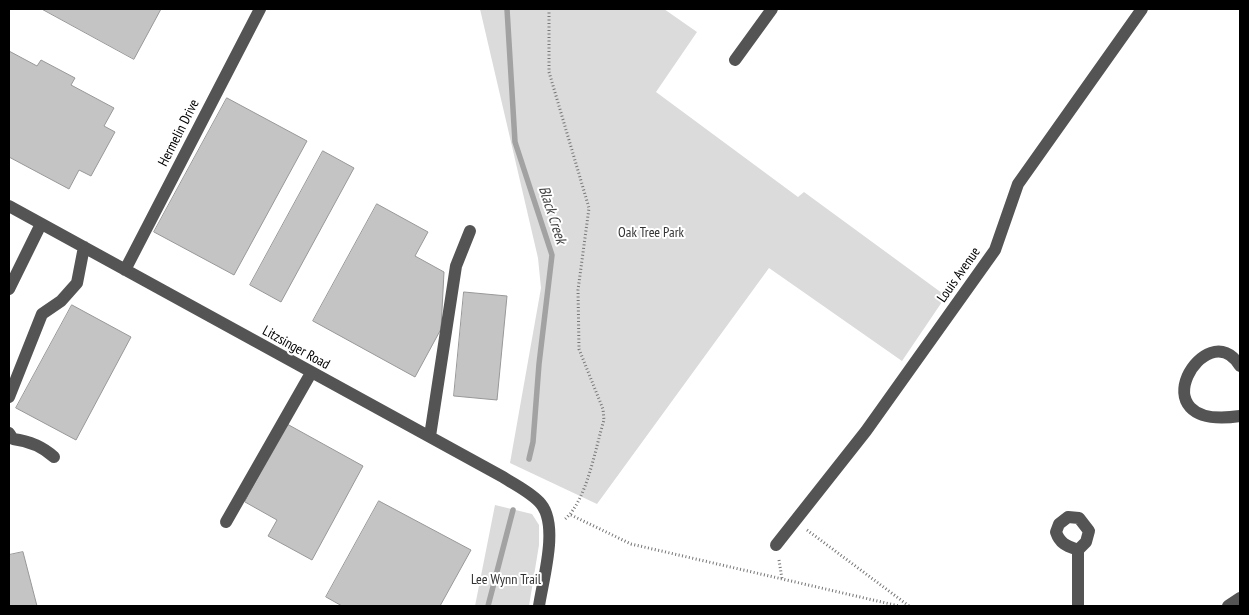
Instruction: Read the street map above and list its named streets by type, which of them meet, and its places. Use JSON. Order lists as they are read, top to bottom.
{
  "streets": {
    "street": ["Hermelin Drive", "Louis Avenue", "Litzsinger Road"]
  },
  "crossings": [
    ["Hermelin Drive", "Litzsinger Road"]
  ],
  "water": ["Black Creek"],
  "parks": ["Oak Tree Park", "Lee Wynn Trail"]
}
